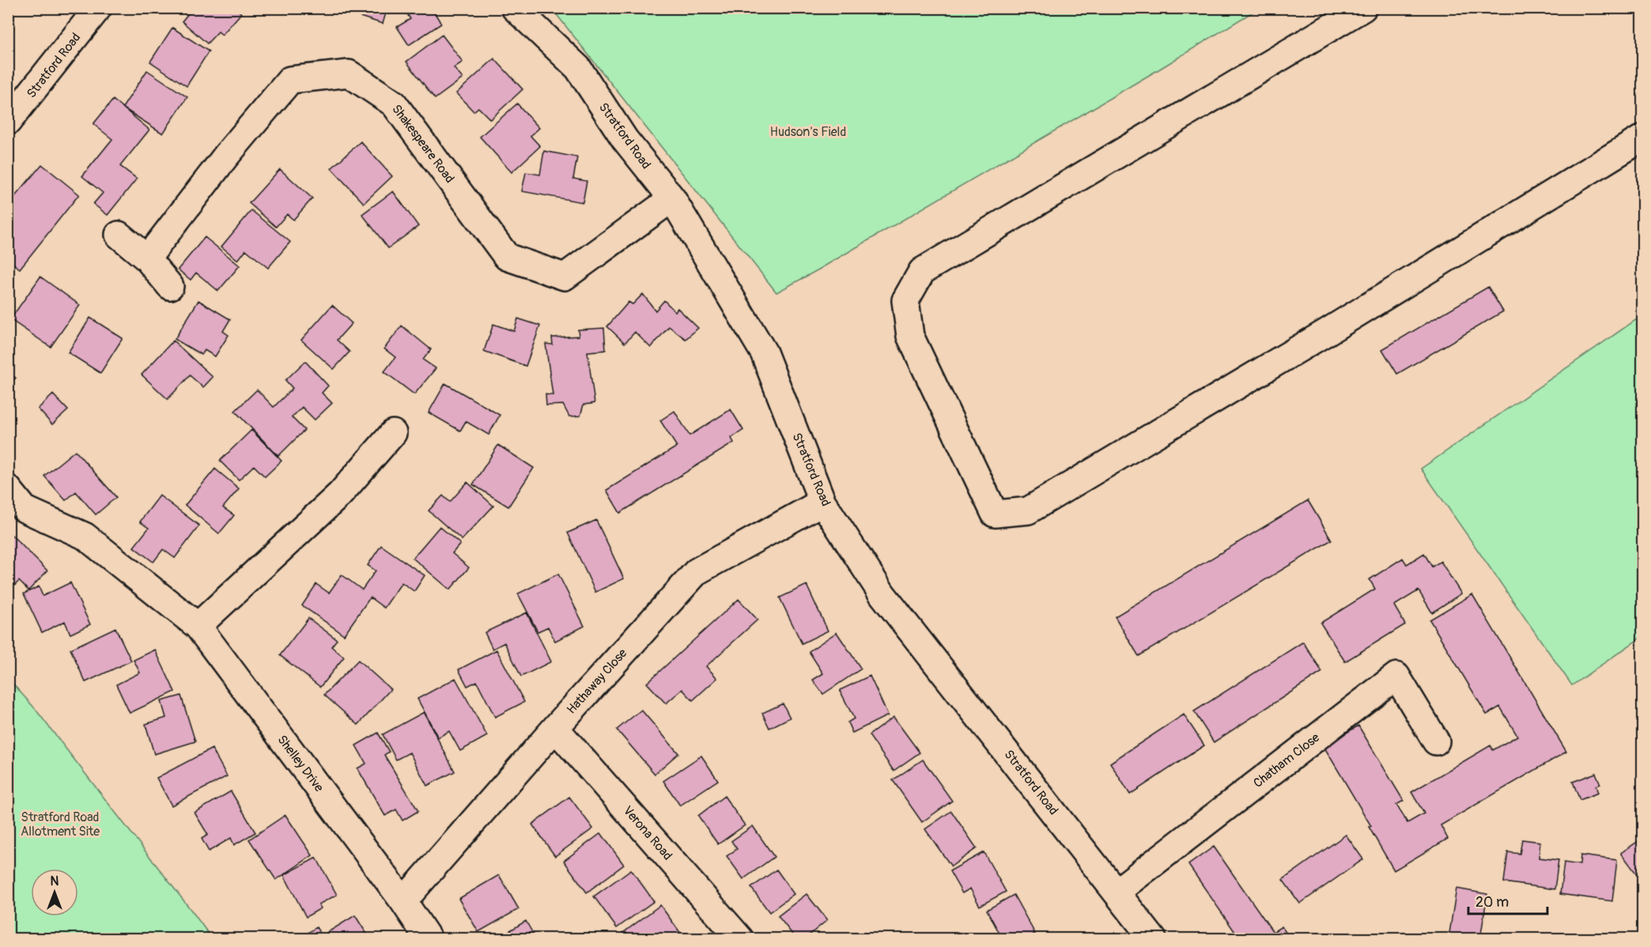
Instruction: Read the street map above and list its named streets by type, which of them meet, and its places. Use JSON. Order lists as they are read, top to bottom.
{
  "streets": {
    "street": [
      "Stratford Road",
      "Shakespeare Road",
      "Hathaway Close",
      "Chatham Close",
      "Shelley Drive",
      "Verona Road"
    ]
  },
  "crossings": [
    ["Stratford Road", "Shakespeare Road"],
    ["Stratford Road", "Hathaway Close"],
    ["Stratford Road", "Chatham Close"],
    ["Hathaway Close", "Shelley Drive"],
    ["Hathaway Close", "Verona Road"]
  ],
  "parks": ["Hudson's Field", "Stratford Road Allotment Site"],
  "scale_bar": "20 m",
  "north": "top"
}
